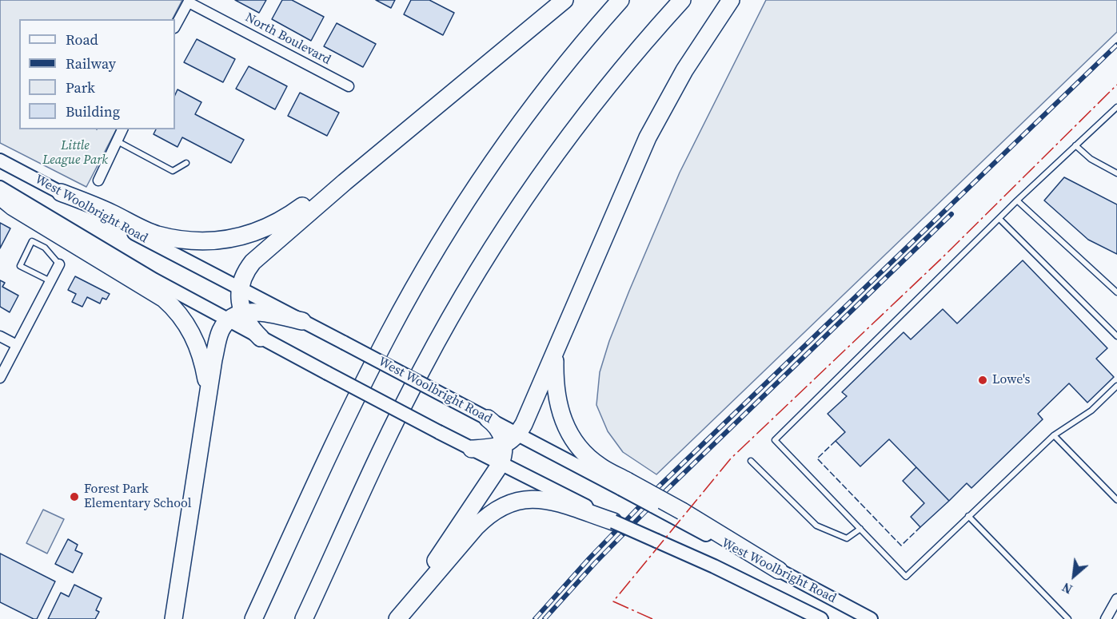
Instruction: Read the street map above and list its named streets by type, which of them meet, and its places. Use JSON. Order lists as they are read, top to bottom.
{
  "streets": {
    "main road": ["West Woolbright Road"],
    "street": ["North Boulevard"]
  },
  "parks": ["Little League Park"],
  "places": ["Lowe's", "Forest Park Elementary School"],
  "legend": [
    "Road",
    "Railway",
    "Park",
    "Building"
  ],
  "north": "bottom left"
}
